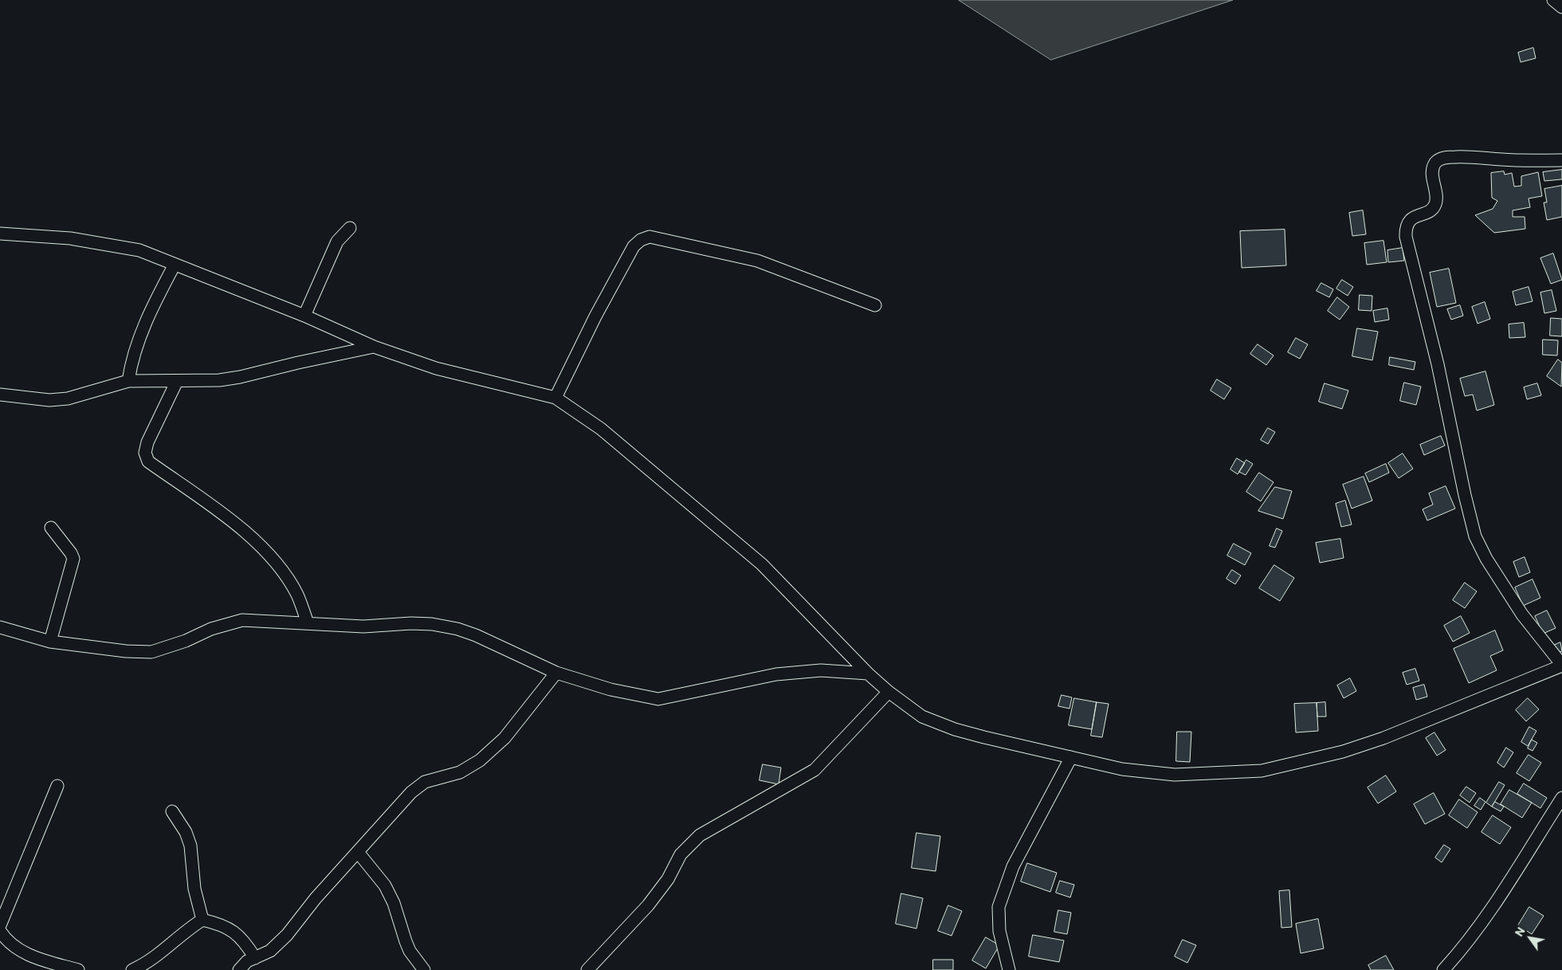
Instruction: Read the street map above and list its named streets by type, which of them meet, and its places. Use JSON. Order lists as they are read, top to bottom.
{
  "north": "top left"
}
